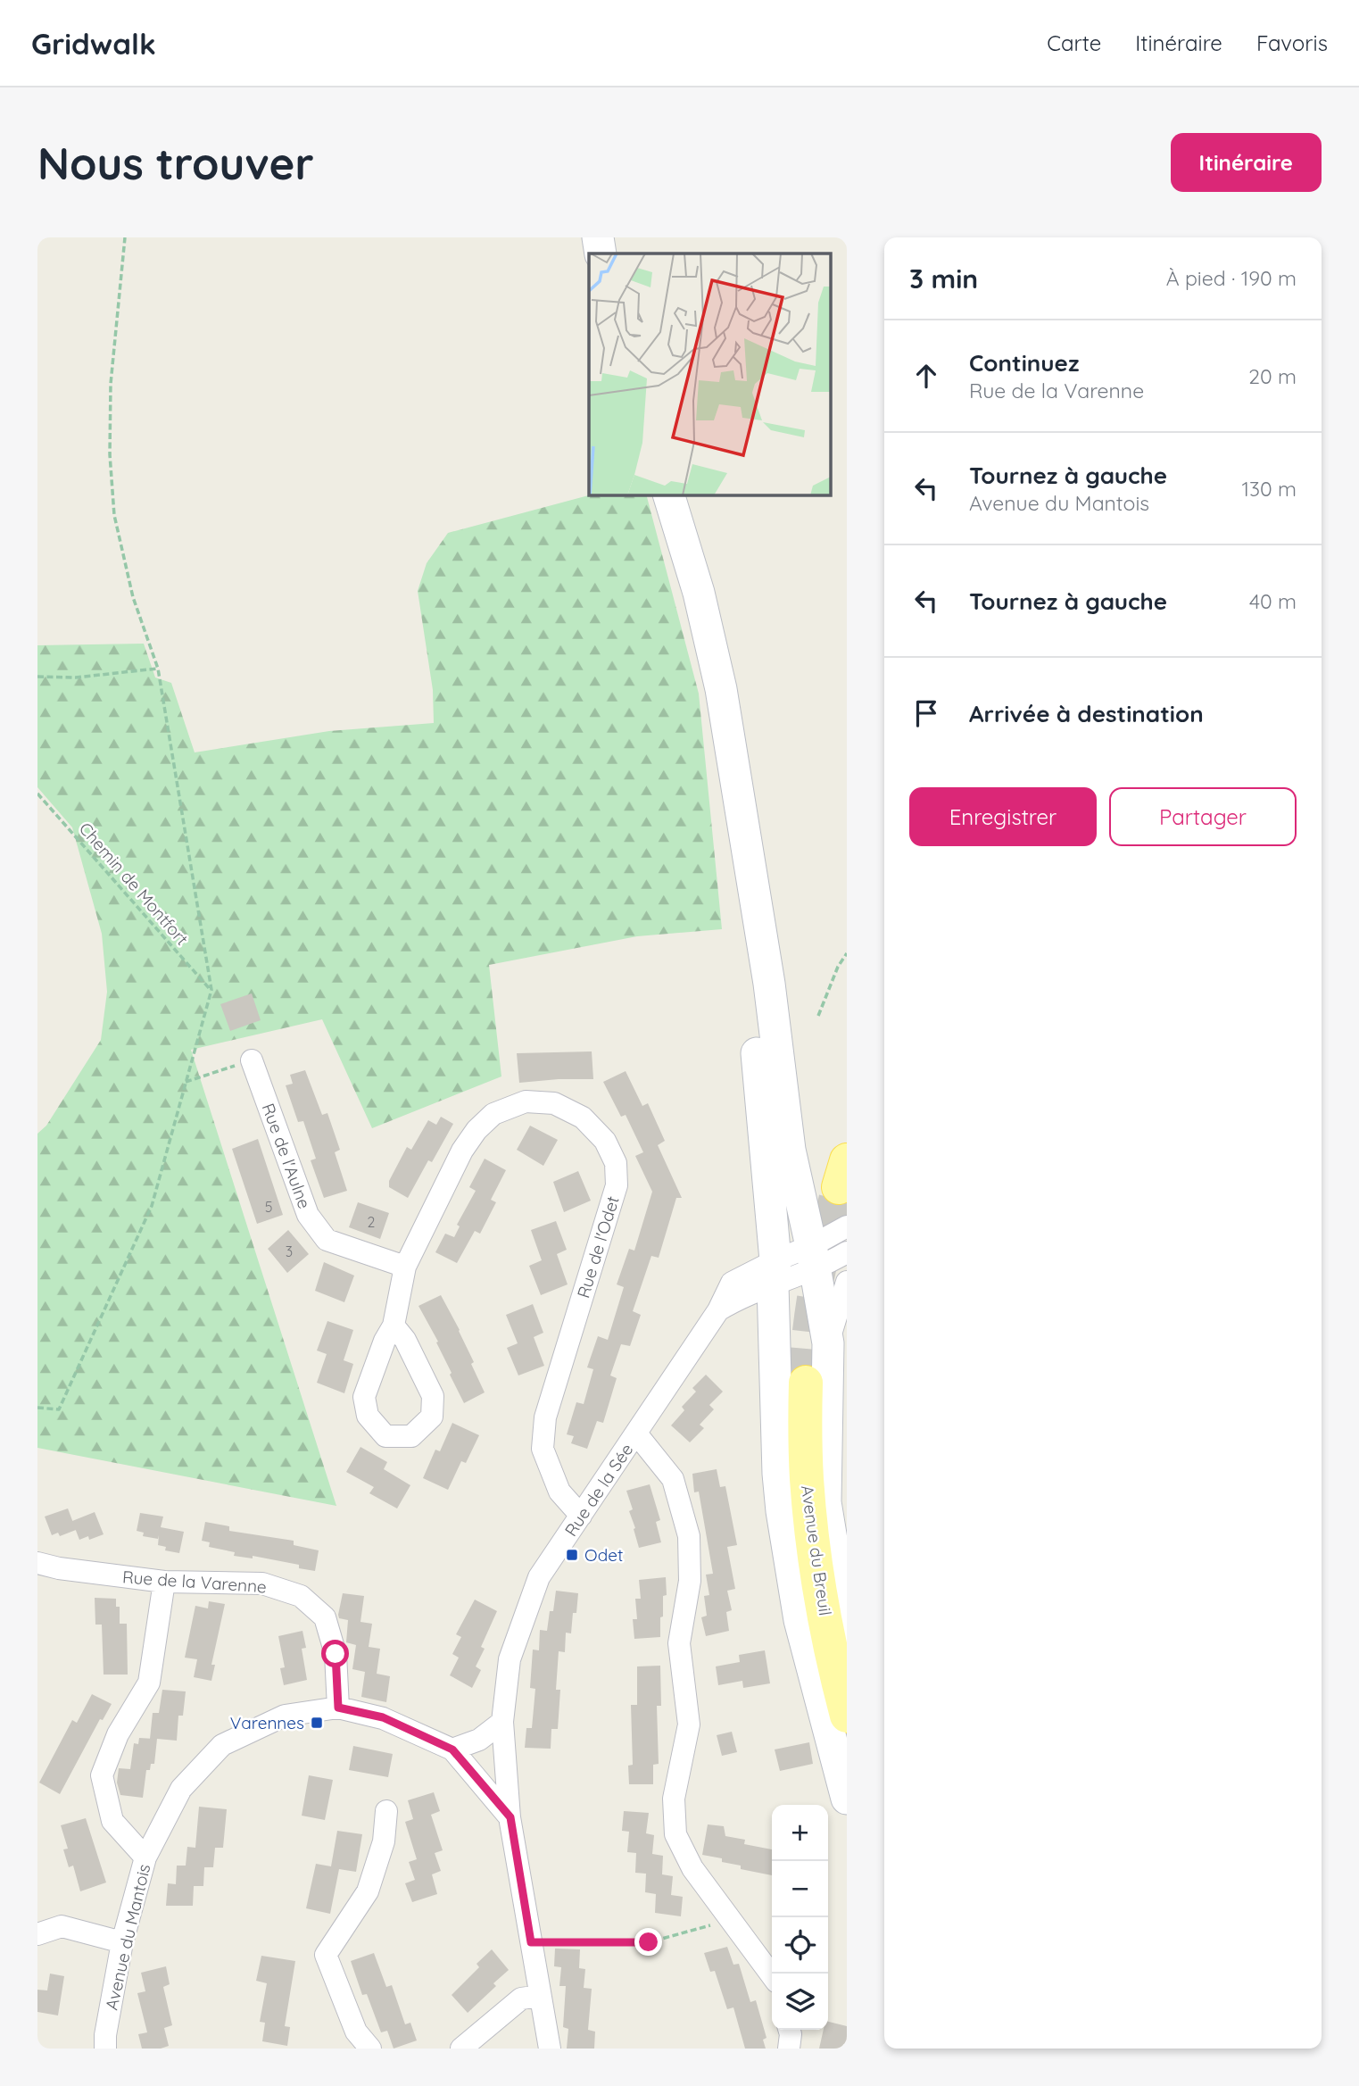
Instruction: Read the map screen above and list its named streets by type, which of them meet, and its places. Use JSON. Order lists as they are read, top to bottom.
{
  "streets": {
    "main road": ["Avenue du Breuil"],
    "street": [
      "Rue de l'Aulne",
      "Rue de l'Odet",
      "Rue de la Sée",
      "Rue de la Varenne",
      "Avenue du Mantois"
    ],
    "path": ["Chemin de Montfort"]
  },
  "crossings": [
    ["Rue de l'Aulne", "Rue de l'Odet"],
    ["Rue de l'Odet", "Rue de la Sée"],
    ["Rue de la Sée", "Avenue du Mantois"],
    ["Rue de la Varenne", "Avenue du Mantois"]
  ],
  "places": {
    "transit": ["Odet", "Varennes"]
  },
  "house_numbers": ["5", "2", "3"],
  "page": {
    "header": "Gridwalk",
    "nav": ["Carte", "Itinéraire", "Favoris"],
    "buttons": [
      "Itinéraire",
      ["Enregistrer", "Partager"]
    ],
    "title": "Nous trouver",
    "heading": ["3 min", "À pied · 190 m"],
    "list": [
      ["Continuez", "Rue de la Varenne", "20 m"],
      ["Tournez à gauche", "Avenue du Mantois", "130 m"],
      ["Tournez à gauche", "40 m"],
      "Arrivée à destination"
    ],
    "map_buttons": ["+", "−"]
  }
}
